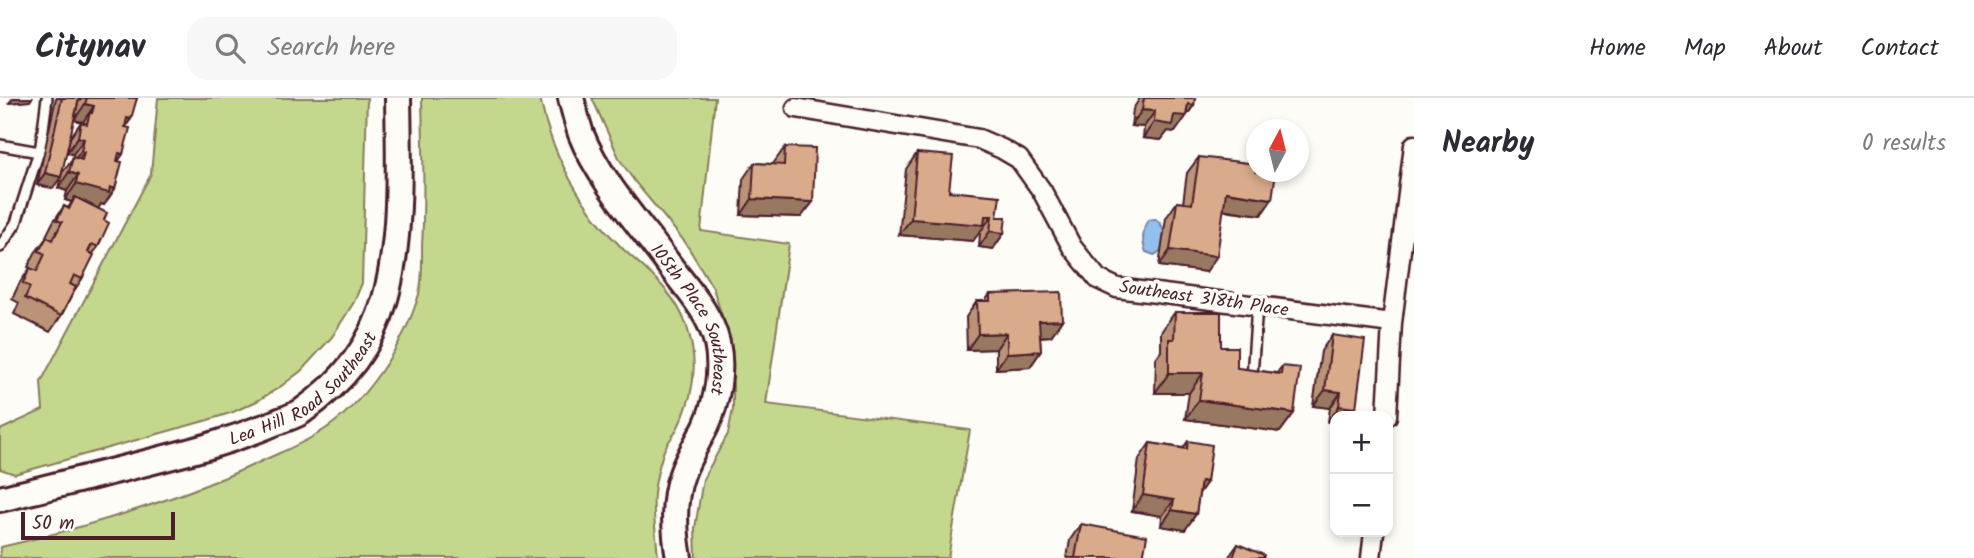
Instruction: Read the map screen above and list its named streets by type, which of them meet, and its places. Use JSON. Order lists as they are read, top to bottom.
{
  "streets": {
    "main road": ["105th Place Southeast", "Lea Hill Road Southeast"],
    "street": ["Southeast 318th Place"]
  },
  "scale_bar": "50 m",
  "north": "top",
  "page": {
    "header": "Citynav",
    "search": "Search here",
    "nav": [
      "Home",
      "Map",
      "About",
      "Contact"
    ],
    "heading": ["Nearby", "0 results"],
    "map_buttons": ["+", "−"],
    "scale": "50 m"
  }
}
